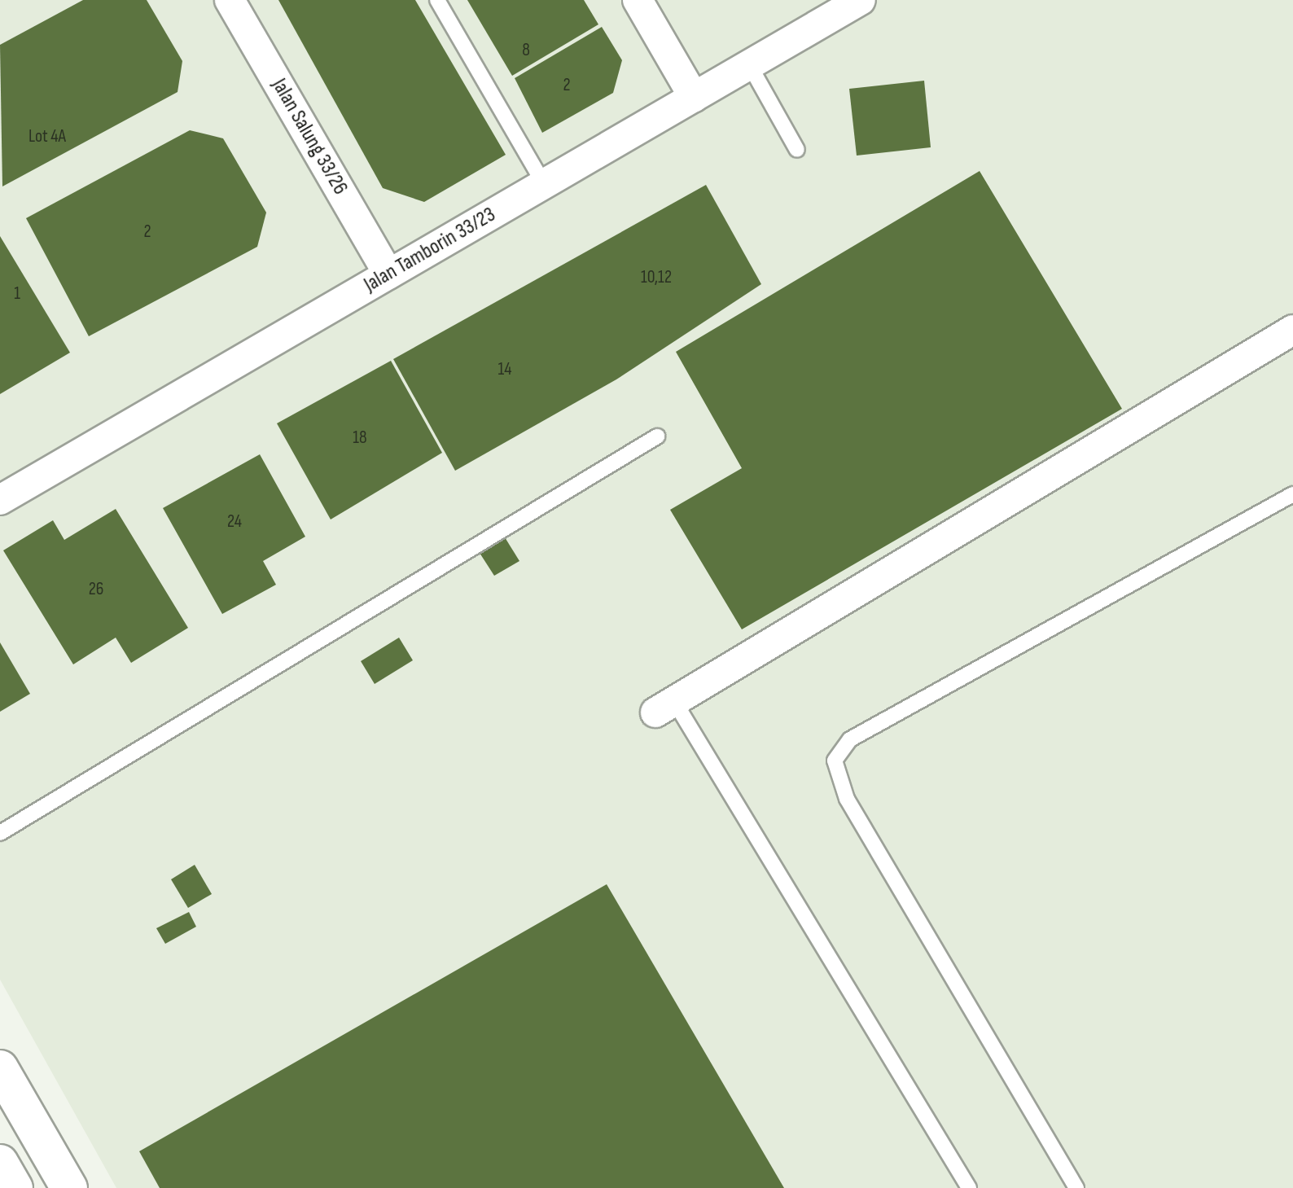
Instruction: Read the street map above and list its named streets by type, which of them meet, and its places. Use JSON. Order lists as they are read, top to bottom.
{
  "streets": {
    "street": ["Jalan Salung 33/26", "Jalan Tamborin 33/23"]
  },
  "crossings": [
    ["Jalan Salung 33/26", "Jalan Tamborin 33/23"]
  ],
  "house_numbers": [
    "8",
    "2",
    "Lot 4A",
    "2",
    "10,12",
    "1",
    "14",
    "18",
    "24",
    "26"
  ]
}
